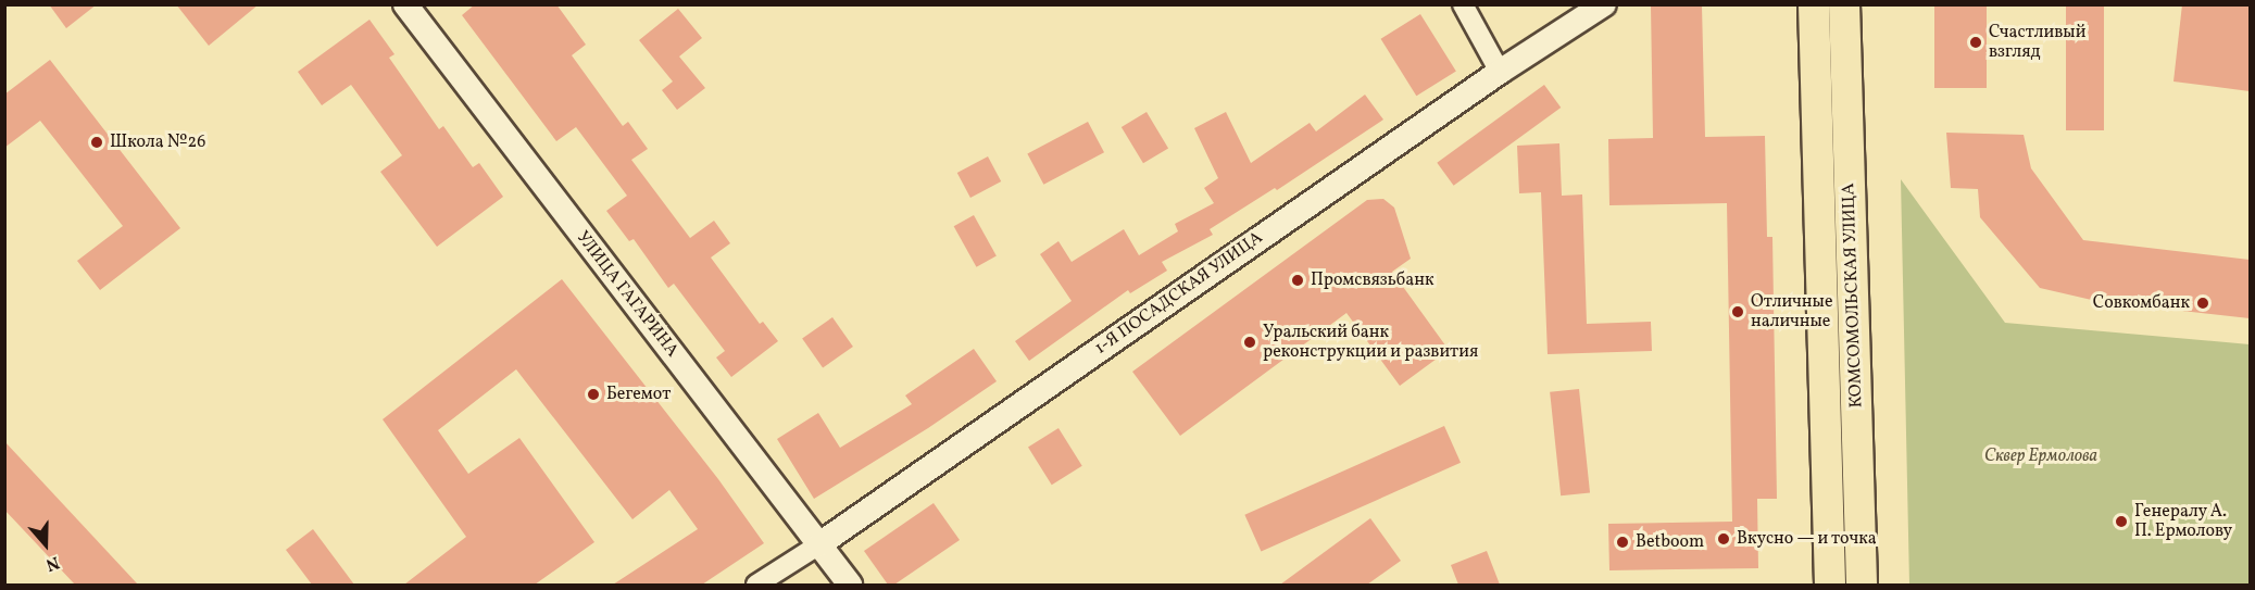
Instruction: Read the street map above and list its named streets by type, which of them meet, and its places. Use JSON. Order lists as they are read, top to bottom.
{
  "streets": {
    "main road": ["КОМСОМОЛЬСКАЯ УЛИЦА"],
    "street": ["1-Я ПОСАДСКАЯ УЛИЦА", "УЛИЦА ГАГАРИНА"]
  },
  "crossings": [
    ["1-Я ПОСАДСКАЯ УЛИЦА", "УЛИЦА ГАГАРИНА"]
  ],
  "parks": ["Сквер Ермолова"],
  "places": [
    "Счастливый взгляд",
    "Школа №26",
    "Промсвязьбанк",
    "Совкомбанк",
    "Отличные наличные",
    "Уральский банк реконструкции и развития",
    "Бегемот",
    "Генералу А. П. Ермолову",
    "Вкусно — и точка",
    "Betboom"
  ],
  "north": "bottom"
}
